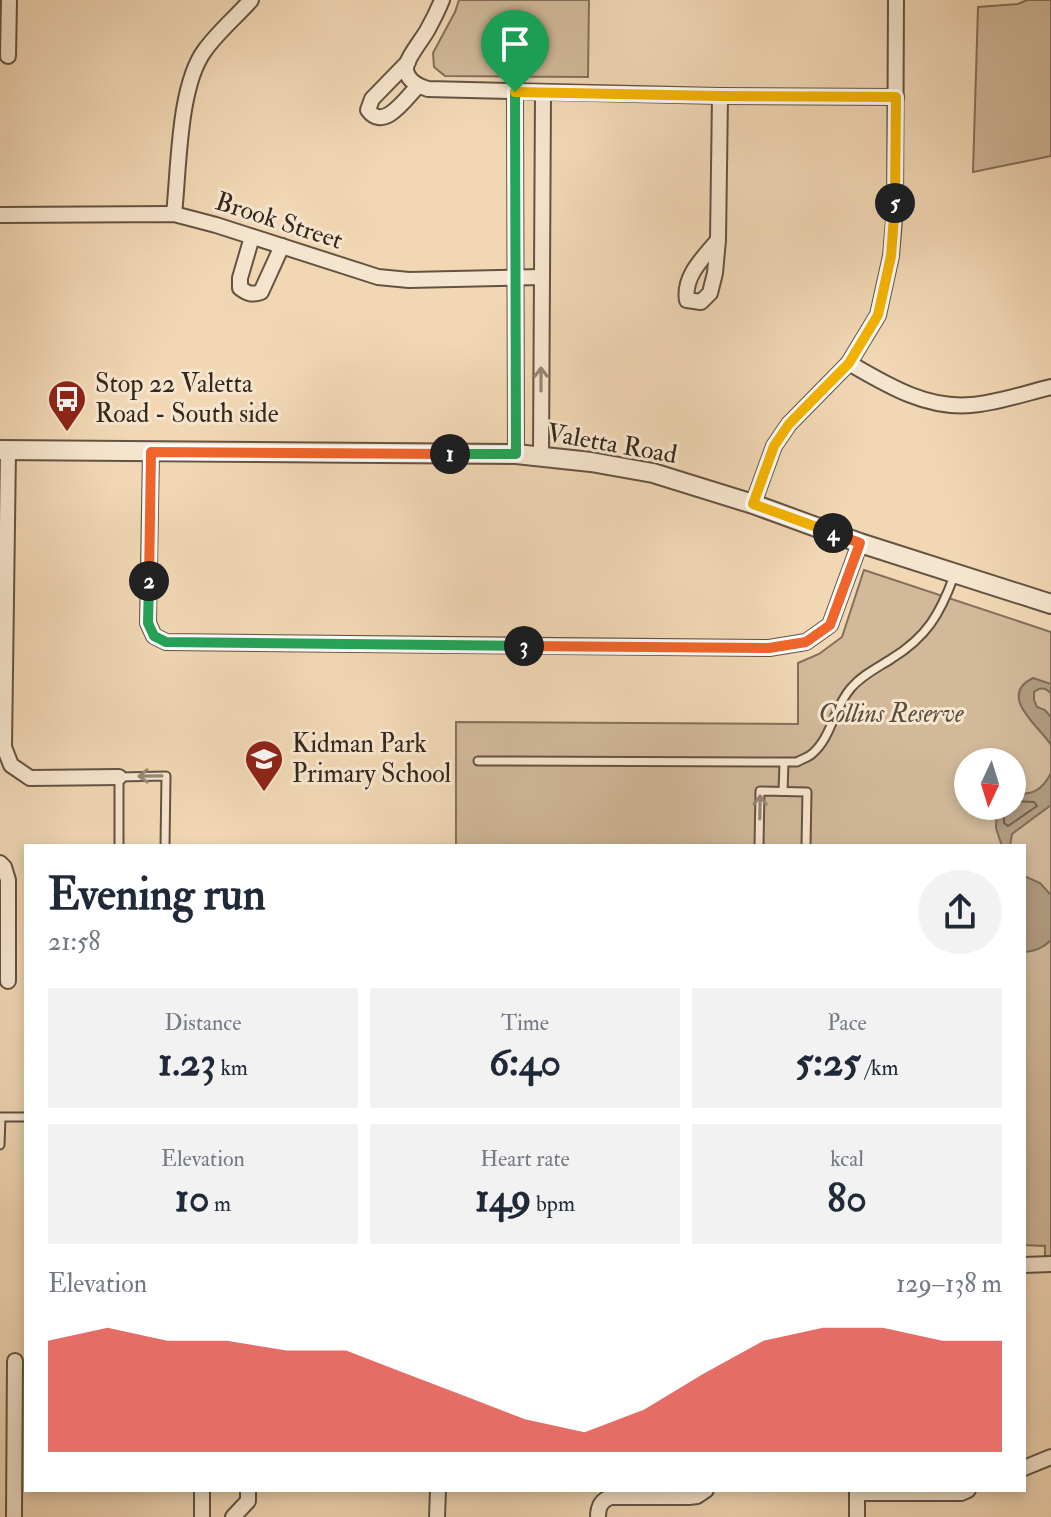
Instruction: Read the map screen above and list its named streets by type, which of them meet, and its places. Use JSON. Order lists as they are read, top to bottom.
{
  "streets": {
    "street": ["Brook Street", "Valetta Road"]
  },
  "parks": ["Collins Reserve"],
  "places": {
    "bus stop": ["Stop 22 Valetta Road - South side"],
    "school or university": ["Kidman Park Primary School"]
  },
  "north": "bottom",
  "page": {
    "pins": [
      "5",
      "1",
      "4",
      "2",
      "3"
    ],
    "heading": ["Evening run", "21:58"],
    "stats": [
      ["Distance", "1.23 km"],
      ["Time", "6:40"],
      ["Pace", "5:25 /km"],
      ["Elevation", "10 m"],
      ["Heart rate", "149 bpm"],
      ["kcal", "80"]
    ],
    "chart": ["Elevation", "129–138 m"]
  }
}
